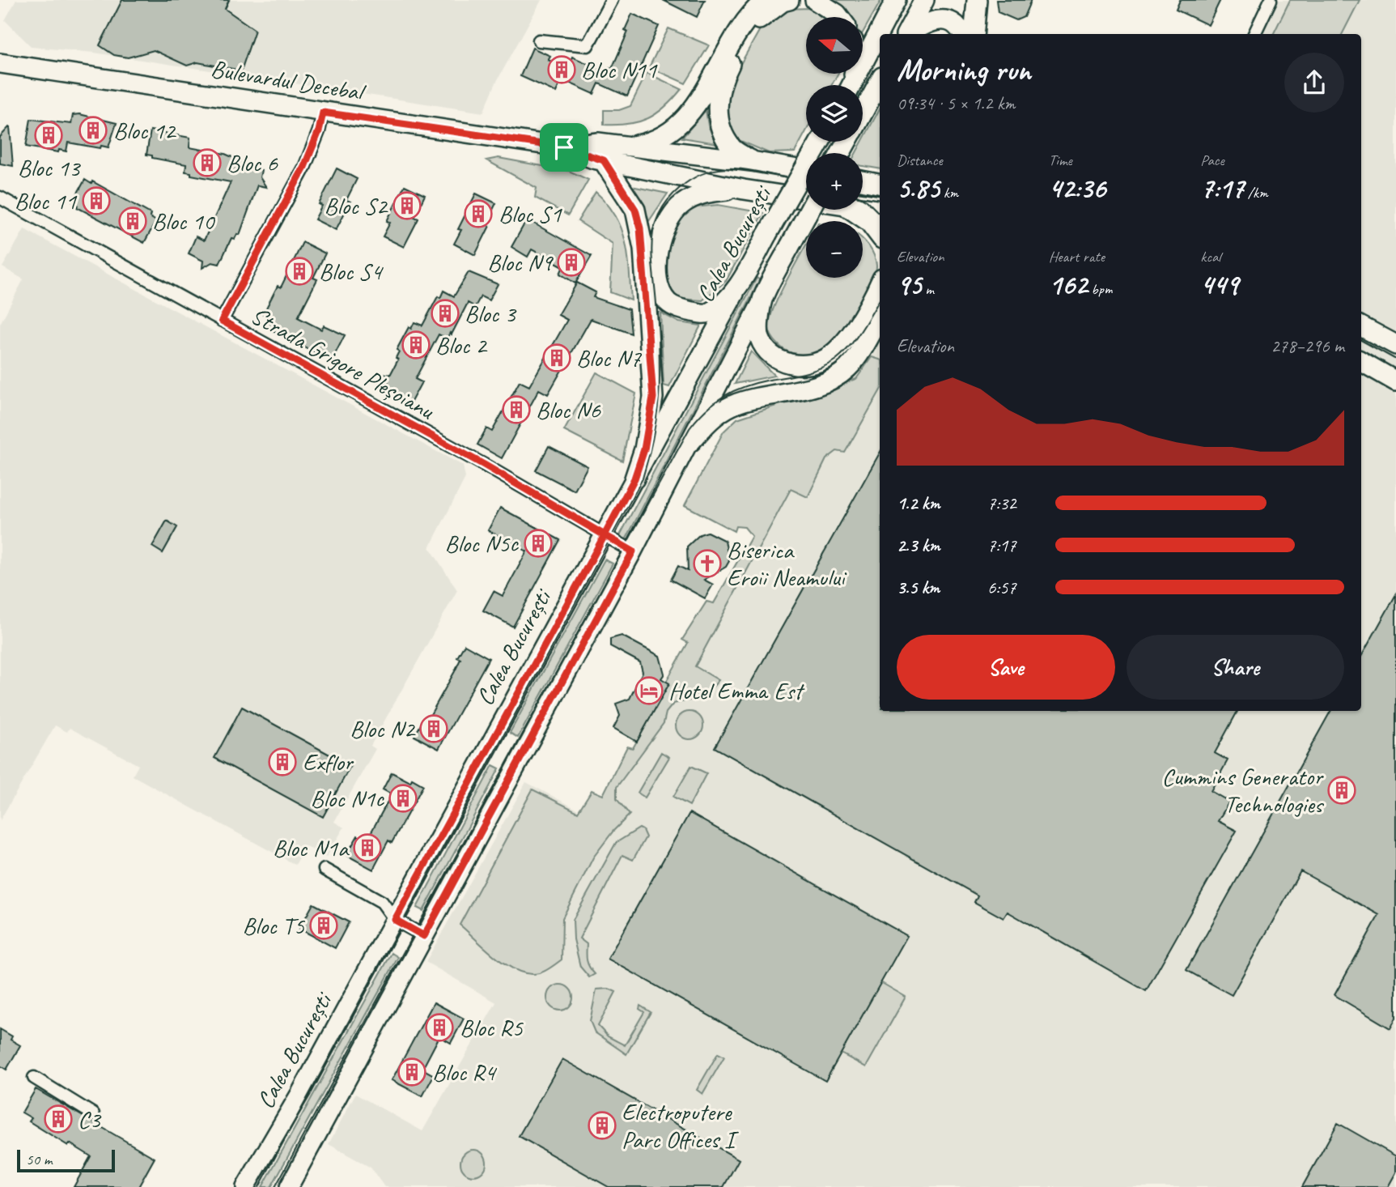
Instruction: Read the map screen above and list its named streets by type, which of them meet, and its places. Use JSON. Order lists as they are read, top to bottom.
{
  "streets": {
    "main road": ["Bulevardul Decebal", "Calea București"],
    "street": ["Strada Grigore Pleșoianu"]
  },
  "crossings": [
    ["Calea București", "Strada Grigore Pleșoianu"]
  ],
  "places": {
    "building": [
      "Bloc N11",
      "Bloc 12",
      "Bloc 13",
      "Bloc 6",
      "Bloc 11",
      "Bloc S2",
      "Bloc S1",
      "Bloc 10",
      "Bloc N9",
      "Bloc S4",
      "Bloc 3",
      "Bloc 2",
      "Bloc N7",
      "Bloc N6",
      "Bloc N5c",
      "Bloc N2",
      "Exflor",
      "Cummins Generator Technologies",
      "Bloc N1c",
      "Bloc N1a",
      "Bloc T5",
      "Bloc R5",
      "Bloc R4",
      "C3",
      "Electroputere Parc Offices I"
    ],
    "church": ["Biserica Eroii Neamului"],
    "hotel": ["Hotel Emma Est"]
  },
  "scale_bar": "50 m",
  "north": "left",
  "page": {
    "map_buttons": ["+", "−"],
    "heading": ["Morning run", "09:34 · 5 × 1.2 km"],
    "stats": [
      ["Distance", "5.85 km"],
      ["Time", "42:36"],
      ["Pace", "7:17 /km"],
      ["Elevation", "95 m"],
      ["Heart rate", "162 bpm"],
      ["kcal", "449"]
    ],
    "chart": ["Elevation", "278–296 m"],
    "list": [
      {
        "name": "1.2 km",
        "note": "7:32"
      },
      {
        "name": "2.3 km",
        "note": "7:17"
      },
      {
        "name": "3.5 km",
        "note": "6:57"
      }
    ],
    "buttons": ["Save", "Share"],
    "scale": "50 m"
  }
}
